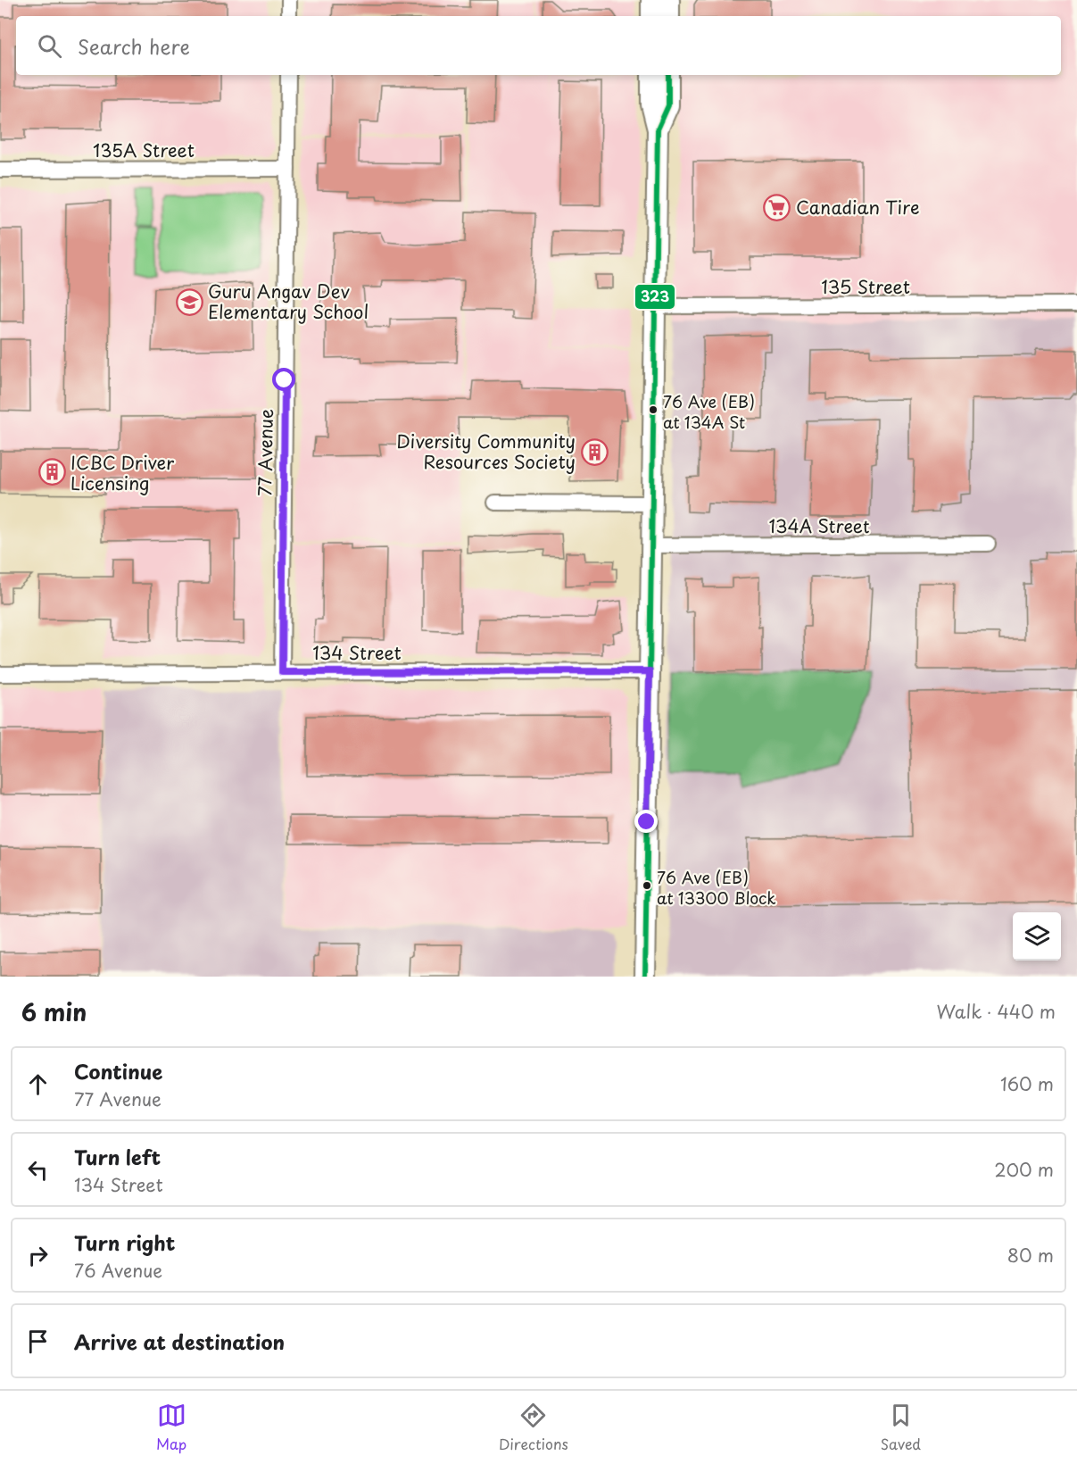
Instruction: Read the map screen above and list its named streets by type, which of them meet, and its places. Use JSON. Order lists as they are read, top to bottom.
{
  "streets": {
    "street": [
      "135A Street",
      "135 Street",
      "77 Avenue",
      "134A Street",
      "134 Street"
    ]
  },
  "crossings": [
    ["135A Street", "77 Avenue"],
    ["77 Avenue", "134 Street"]
  ],
  "places": {
    "supermarket": ["Canadian Tire"],
    "school or university": ["Guru Angav Dev Elementary School"],
    "other": ["76 Ave (EB) at 134A St", "76 Ave (EB) at 13300 Block"],
    "building": ["Diversity Community Resources Society", "ICBC Driver Licensing"]
  },
  "lines": ["transit line 323"],
  "page": {
    "search": "Search here",
    "heading": ["6 min", "Walk · 440 m"],
    "list": [
      ["Continue", "77 Avenue", "160 m"],
      ["Turn left", "134 Street", "200 m"],
      ["Turn right", "76 Avenue", "80 m"],
      "Arrive at destination"
    ],
    "nav": ["Map", "Directions", "Saved"]
  }
}
